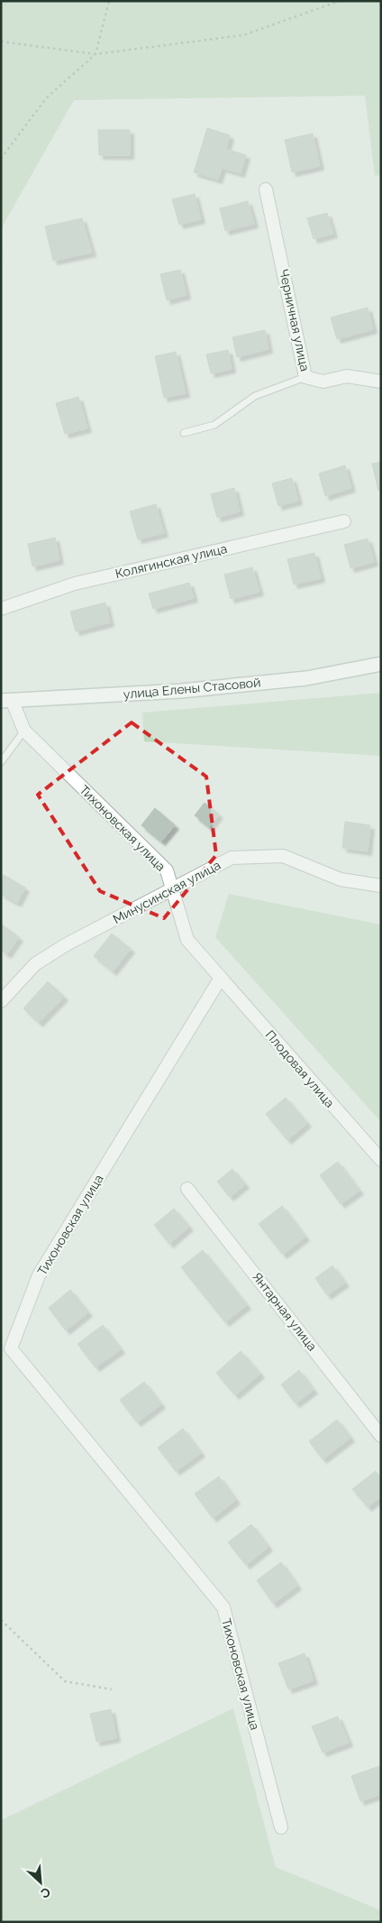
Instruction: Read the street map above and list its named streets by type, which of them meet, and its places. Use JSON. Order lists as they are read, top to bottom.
{
  "streets": {
    "main road": ["улица Елены Стасовой"],
    "street": [
      "Черничная улица",
      "Колягинская улица",
      "Тихоновская улица",
      "Минусинская улица",
      "Плодовая улица",
      "Янтарная улица"
    ]
  },
  "crossings": [
    ["улица Елены Стасовой", "Тихоновская улица"],
    ["Тихоновская улица", "Минусинская улица"],
    ["Тихоновская улица", "Плодовая улица"]
  ],
  "north": "bottom right"
}
